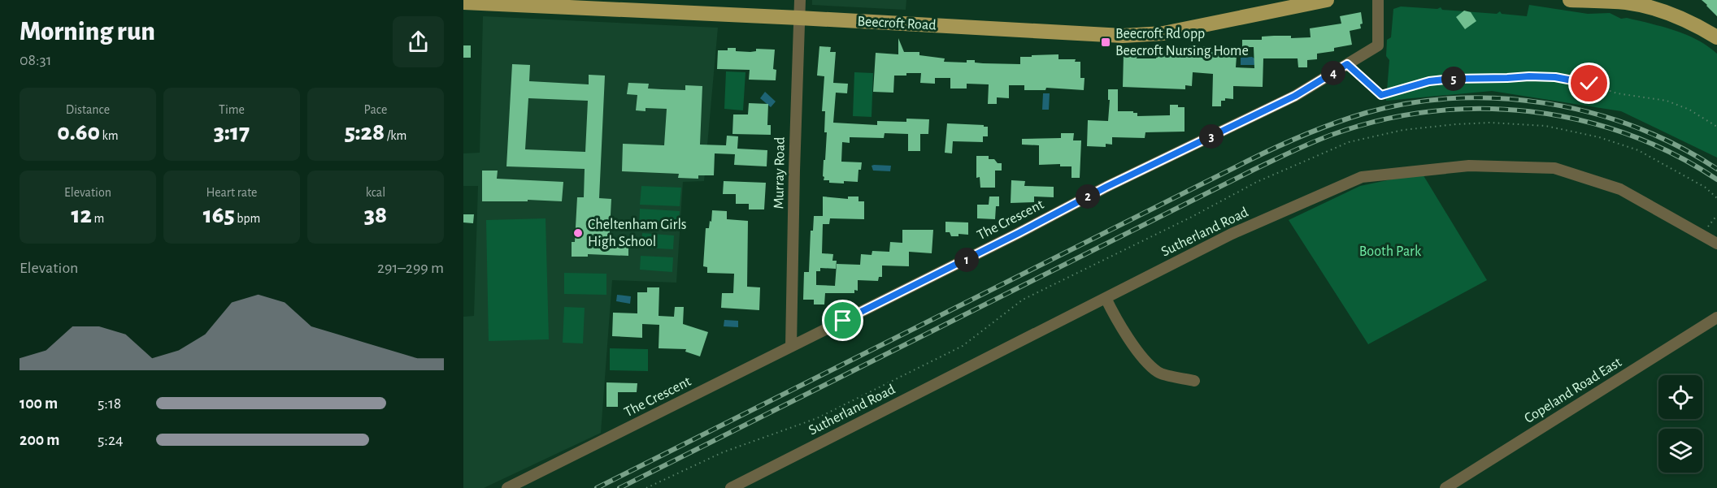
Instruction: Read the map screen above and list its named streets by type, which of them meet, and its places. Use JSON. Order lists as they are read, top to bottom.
{
  "streets": {
    "main road": ["Beecroft Road"],
    "street": [
      "Murray Road",
      "The Crescent",
      "Sutherland Road",
      "Copeland Road East"
    ]
  },
  "crossings": [
    ["Beecroft Road", "Murray Road"],
    ["Murray Road", "The Crescent"]
  ],
  "parks": ["Booth Park"],
  "places": {
    "transit": ["Beecroft Rd opp Beecroft Nursing Home"],
    "other": ["Cheltenham Girls High School"]
  },
  "page": {
    "heading": ["Morning run", "08:31"],
    "pins": [
      "4",
      "5",
      "3",
      "2",
      "1"
    ],
    "stats": [
      ["Distance", "0.60 km"],
      ["Time", "3:17"],
      ["Pace", "5:28 /km"],
      ["Elevation", "12 m"],
      ["Heart rate", "165 bpm"],
      ["kcal", "38"]
    ],
    "chart": ["Elevation", "291–299 m"],
    "list": [
      {
        "name": "100 m",
        "note": "5:18"
      },
      {
        "name": "200 m",
        "note": "5:24"
      }
    ]
  }
}
